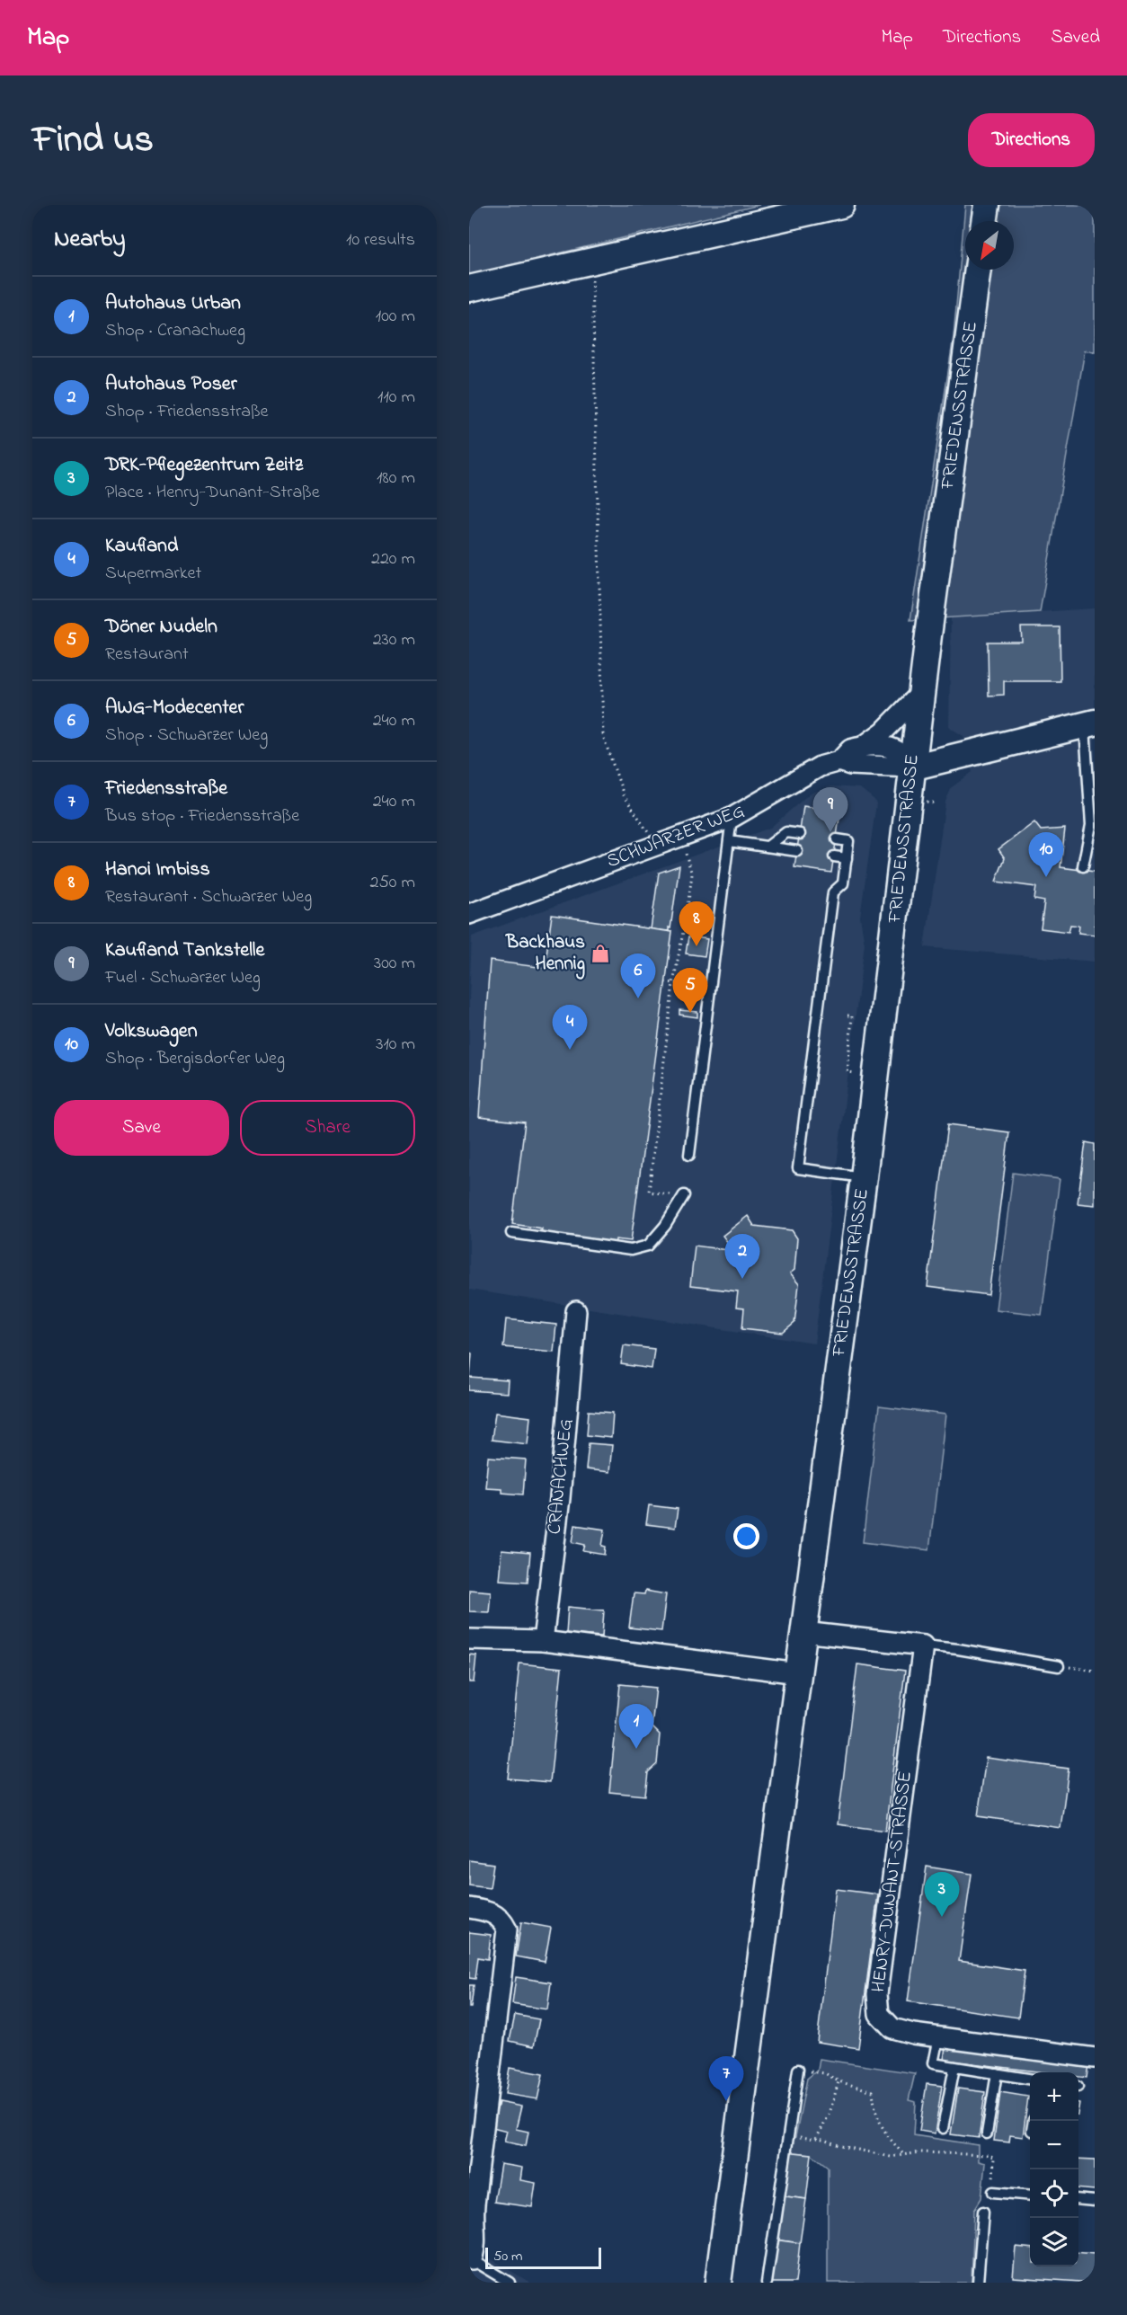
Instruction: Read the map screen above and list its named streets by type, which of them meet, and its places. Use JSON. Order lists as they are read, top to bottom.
{
  "streets": {
    "street": [
      "FRIEDENSSTRASSE",
      "SCHWARZER WEG",
      "CRANACHWEG",
      "HENRY-DUNANT-STRASSE"
    ]
  },
  "crossings": [
    ["FRIEDENSSTRASSE", "SCHWARZER WEG"]
  ],
  "places": {
    "shop": ["Backhaus Hennig"]
  },
  "scale_bar": "50 m",
  "north": "bottom left",
  "page": {
    "header": "Map",
    "nav": ["Map", "Directions", "Saved"],
    "title": "Find us",
    "buttons": [
      "Directions",
      ["Save", "Share"]
    ],
    "heading": ["Nearby", "10 results"],
    "list": [
      {
        "mark": "1",
        "name": "Autohaus Urban",
        "note": "Shop · Cranachweg",
        "value": "100 m"
      },
      {
        "mark": "2",
        "name": "Autohaus Poser",
        "note": "Shop · Friedensstraße",
        "value": "110 m"
      },
      {
        "mark": "3",
        "name": "DRK-Pflegezentrum Zeitz",
        "note": "Place · Henry-Dunant-Straße",
        "value": "180 m"
      },
      {
        "mark": "4",
        "name": "Kaufland",
        "note": "Supermarket",
        "value": "220 m"
      },
      {
        "mark": "5",
        "name": "Döner Nudeln",
        "note": "Restaurant",
        "value": "230 m"
      },
      {
        "mark": "6",
        "name": "AWG-Modecenter",
        "note": "Shop · Schwarzer Weg",
        "value": "240 m"
      },
      {
        "mark": "7",
        "name": "Friedensstraße",
        "note": "Bus stop · Friedensstraße",
        "value": "240 m"
      },
      {
        "mark": "8",
        "name": "Hanoi Imbiss",
        "note": "Restaurant · Schwarzer Weg",
        "value": "250 m"
      },
      {
        "mark": "9",
        "name": "Kaufland Tankstelle",
        "note": "Fuel · Schwarzer Weg",
        "value": "300 m"
      },
      {
        "mark": "10",
        "name": "Volkswagen",
        "note": "Shop · Bergisdorfer Weg",
        "value": "310 m"
      }
    ],
    "pins": [
      "9",
      "10",
      "8",
      "6",
      "5",
      "4",
      "2",
      "1",
      "3",
      "7"
    ],
    "map_buttons": ["+", "−"],
    "scale": "50 m"
  }
}
